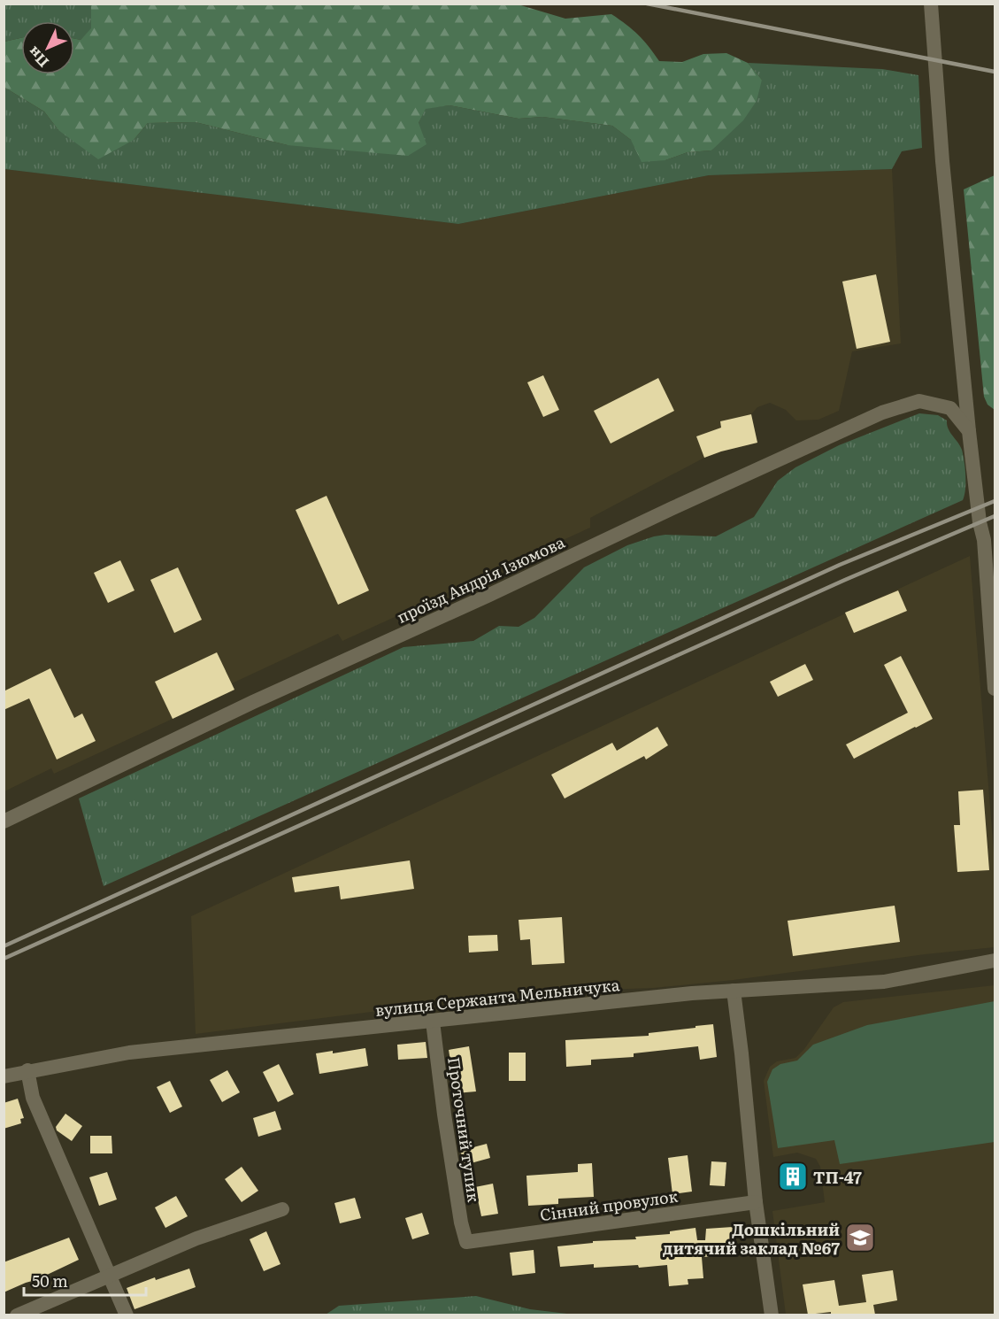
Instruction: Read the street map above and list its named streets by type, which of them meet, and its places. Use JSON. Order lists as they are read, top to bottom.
{
  "streets": {
    "street": [
      "проїзд Андрія Ізюмова",
      "вулиця Сержанта Мельничука",
      "Проточний тупик",
      "Сінний провулок"
    ]
  },
  "crossings": [
    ["вулиця Сержанта Мельничука", "Проточний тупик"],
    ["Проточний тупик", "Сінний провулок"]
  ],
  "places": {
    "building": ["ТП-47"],
    "school or university": ["Дошкільний дитячий заклад №67"]
  },
  "scale_bar": "50 m",
  "north": "bottom left"
}
